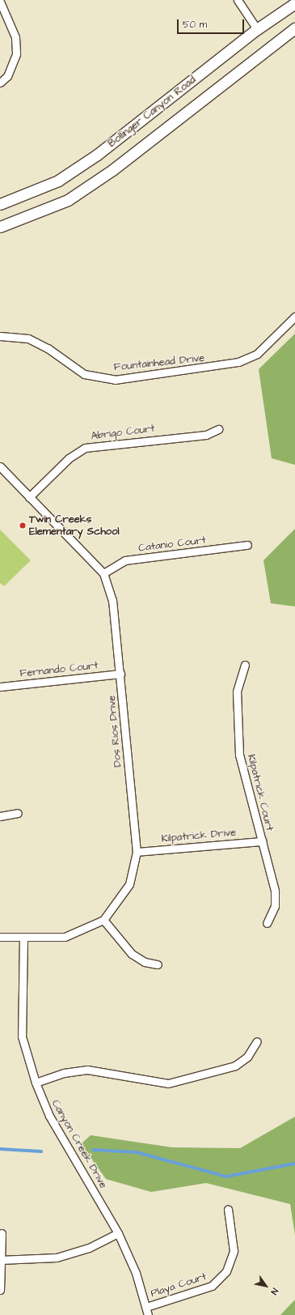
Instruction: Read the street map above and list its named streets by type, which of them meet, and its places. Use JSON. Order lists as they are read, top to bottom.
{
  "streets": {
    "main road": ["Bollinger Canyon Road"],
    "street": [
      "Fountainhead Drive",
      "Abrigo Court",
      "Catanio Court",
      "Fernando Court",
      "Dos Rios Drive",
      "Kilpatrick Court",
      "Kilpatrick Drive",
      "Canyon Creek Drive",
      "Playa Court"
    ]
  },
  "crossings": [
    ["Abrigo Court", "Dos Rios Drive"],
    ["Catanio Court", "Dos Rios Drive"],
    ["Fernando Court", "Dos Rios Drive"],
    ["Dos Rios Drive", "Kilpatrick Drive"],
    ["Kilpatrick Court", "Kilpatrick Drive"],
    ["Canyon Creek Drive", "Playa Court"]
  ],
  "places": ["Twin Creeks Elementary School"],
  "scale_bar": "50 m",
  "north": "bottom right"
}
